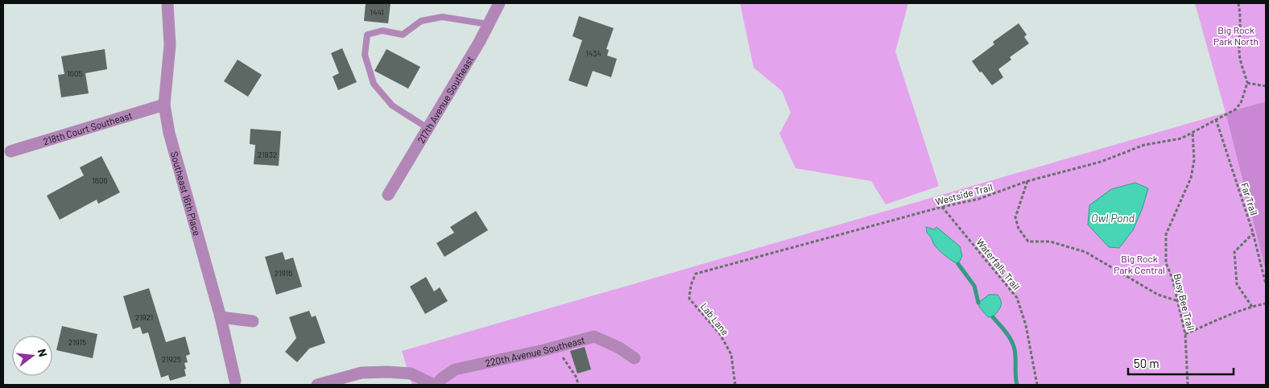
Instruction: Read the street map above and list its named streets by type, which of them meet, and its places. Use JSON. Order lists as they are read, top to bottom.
{
  "streets": {
    "street": [
      "217th Avenue Southeast",
      "218th Court Southeast",
      "Southeast 16th Place",
      "220th Avenue Southeast"
    ],
    "path": [
      "Westside Trail",
      "Far Trail",
      "Waterfalls Trail",
      "Busy Bee Trail",
      "Lab Lane"
    ]
  },
  "crossings": [
    ["218th Court Southeast", "Southeast 16th Place"],
    ["Westside Trail", "Far Trail"],
    ["Westside Trail", "Waterfalls Trail"],
    ["Westside Trail", "Busy Bee Trail"],
    ["Westside Trail", "Lab Lane"]
  ],
  "water": ["Owl Pond"],
  "parks": ["Big Rock Park North", "Big Rock Park Central"],
  "house_numbers": [
    "1441",
    "1434",
    "1605",
    "21832",
    "1606",
    "21916",
    "21921",
    "21915",
    "21925"
  ],
  "scale_bar": "50 m",
  "north": "right"
}
